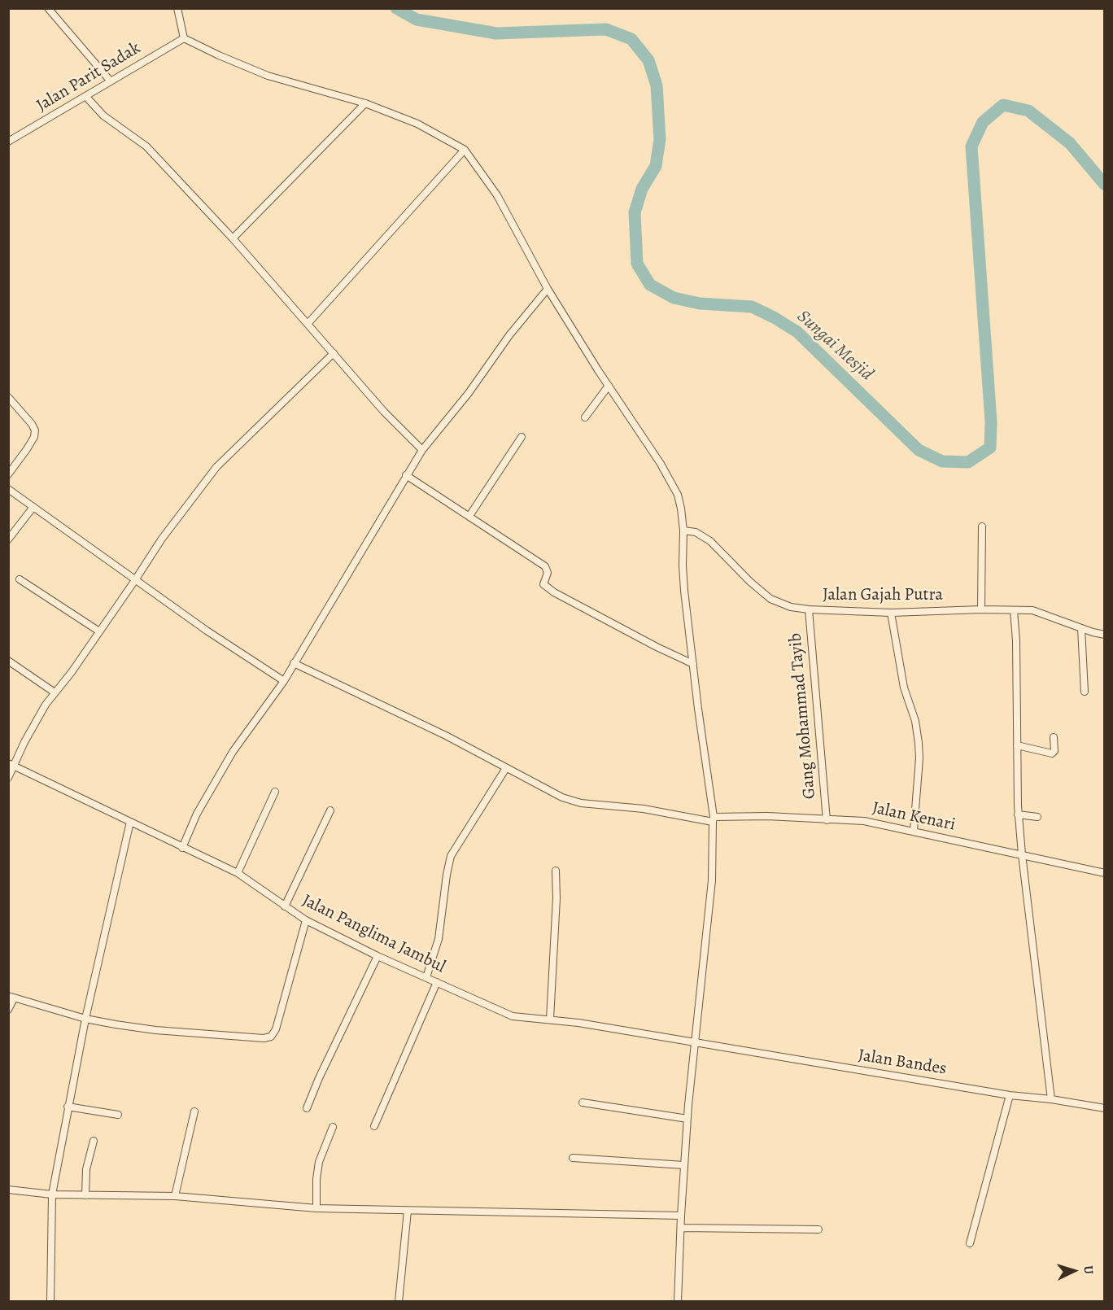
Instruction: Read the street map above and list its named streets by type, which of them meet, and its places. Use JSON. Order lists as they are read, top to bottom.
{
  "streets": {
    "street": [
      "Jalan Parit Sadak",
      "Jalan Gajah Putra",
      "Gang Mohammad Tayib",
      "Jalan Kenari",
      "Jalan Panglima Jambul",
      "Jalan Bandes"
    ]
  },
  "crossings": [
    ["Jalan Gajah Putra", "Gang Mohammad Tayib"],
    ["Gang Mohammad Tayib", "Jalan Kenari"],
    ["Jalan Panglima Jambul", "Jalan Bandes"]
  ],
  "water": ["Sungai Mesjid"],
  "north": "right"
}
